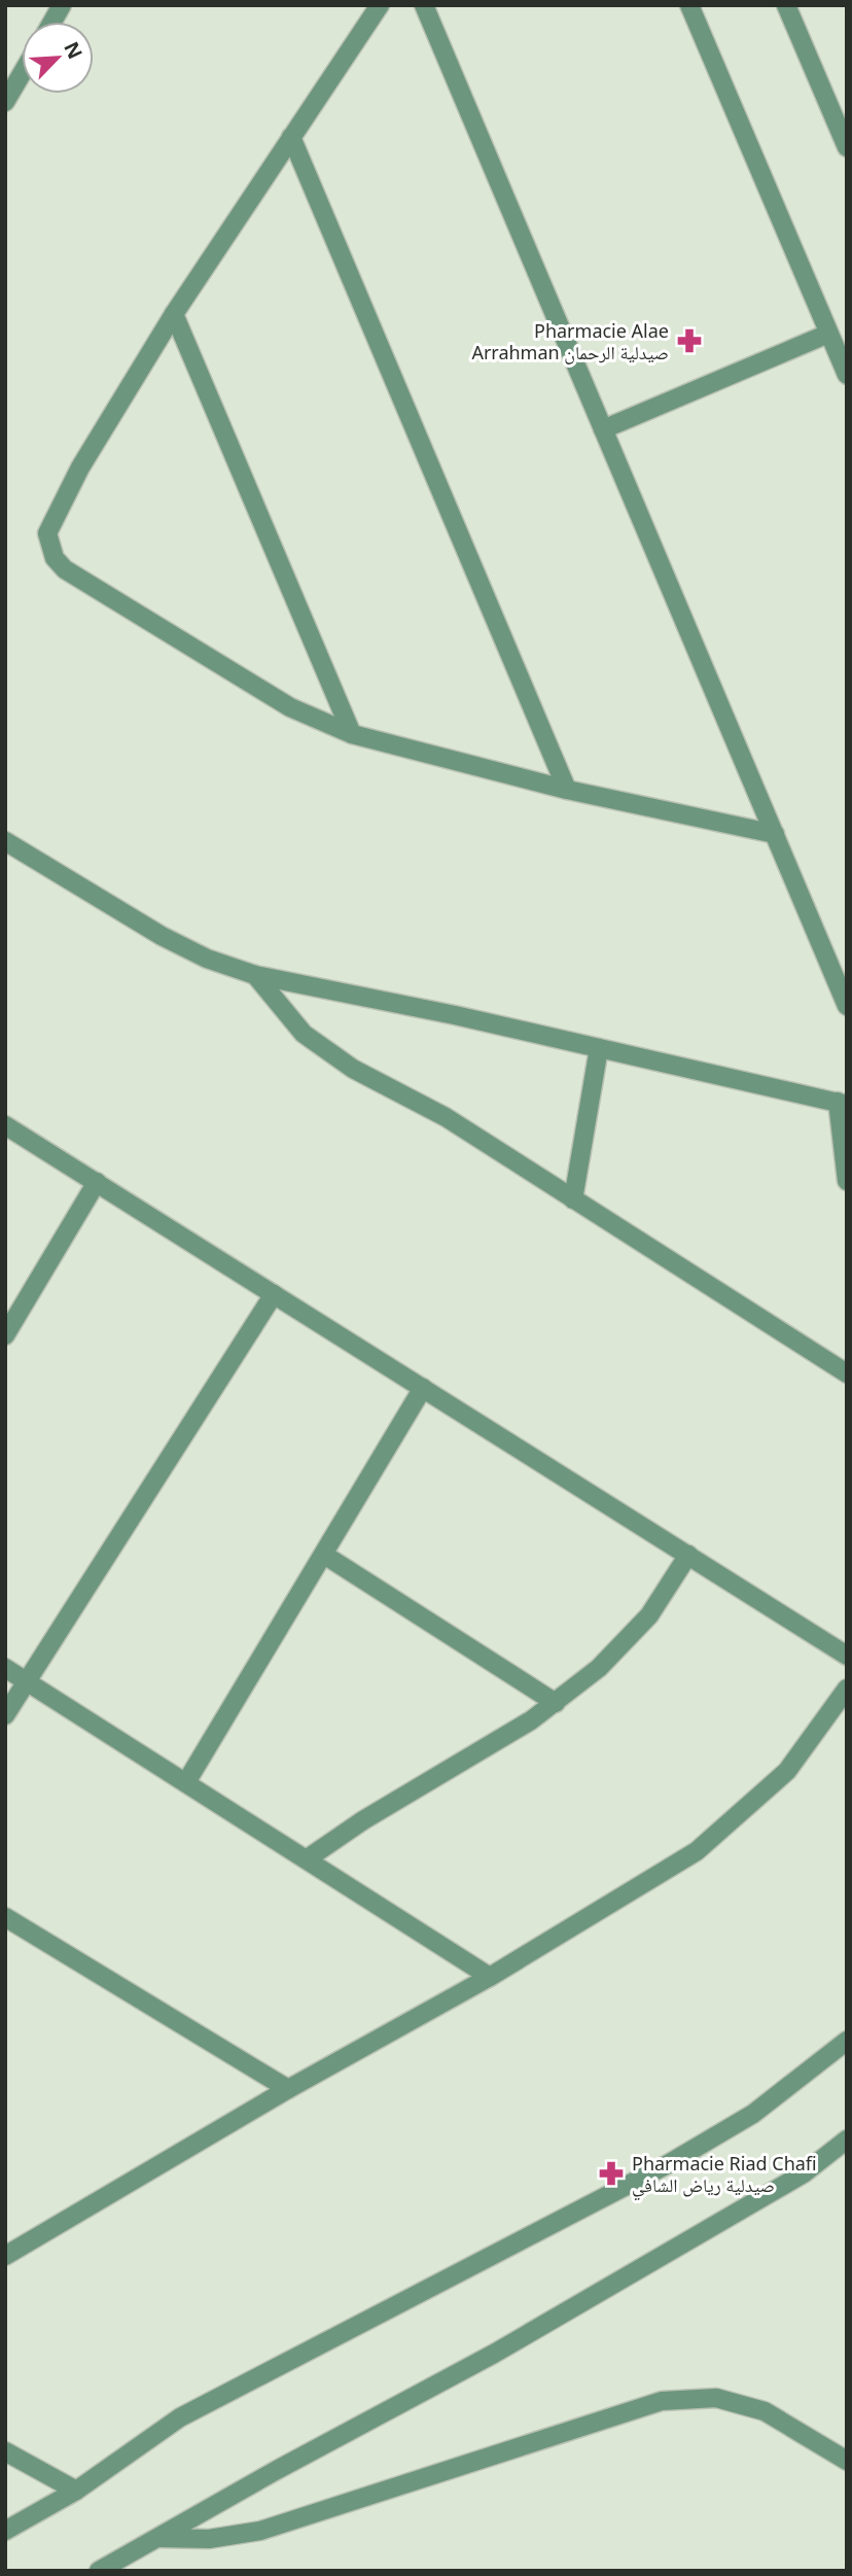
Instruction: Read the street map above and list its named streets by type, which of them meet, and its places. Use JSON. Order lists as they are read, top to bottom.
{
  "places": {
    "pharmacy": ["Pharmacie Alae Arrahman صيدلية الرحمان", "Pharmacie Riad Chafi صيدلية رياض الشافي"]
  },
  "north": "top right"
}
